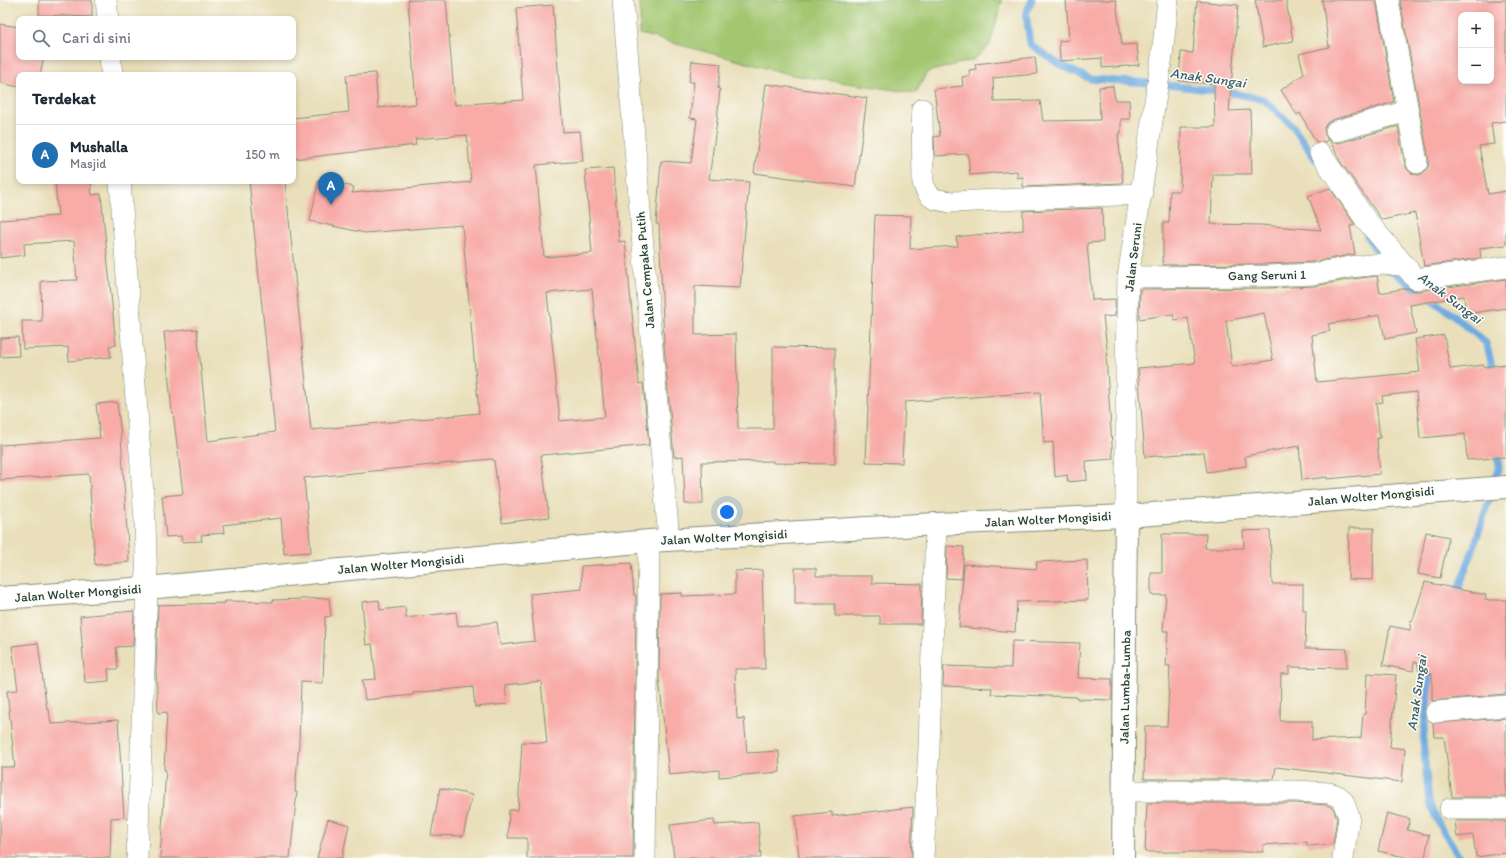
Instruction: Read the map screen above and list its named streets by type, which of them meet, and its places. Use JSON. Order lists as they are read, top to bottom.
{
  "streets": {
    "street": [
      "Jalan Seruni",
      "Jalan Cempaka Putih",
      "Gang Seruni 1",
      "Jalan Wolter Mongisidi",
      "Jalan Lumba-Lumba"
    ]
  },
  "crossings": [
    ["Jalan Seruni", "Gang Seruni 1"],
    ["Jalan Seruni", "Jalan Wolter Mongisidi"],
    ["Jalan Seruni", "Jalan Lumba-Lumba"],
    ["Jalan Cempaka Putih", "Jalan Wolter Mongisidi"],
    ["Jalan Wolter Mongisidi", "Jalan Lumba-Lumba"]
  ],
  "water": ["Anak Sungai"],
  "page": {
    "map_buttons": ["+", "−"],
    "search": "Cari di sini",
    "heading": "Terdekat",
    "list": [
      {
        "mark": "A",
        "name": "Mushalla",
        "note": "Masjid",
        "value": "150 m"
      }
    ],
    "pins": "A"
  }
}
